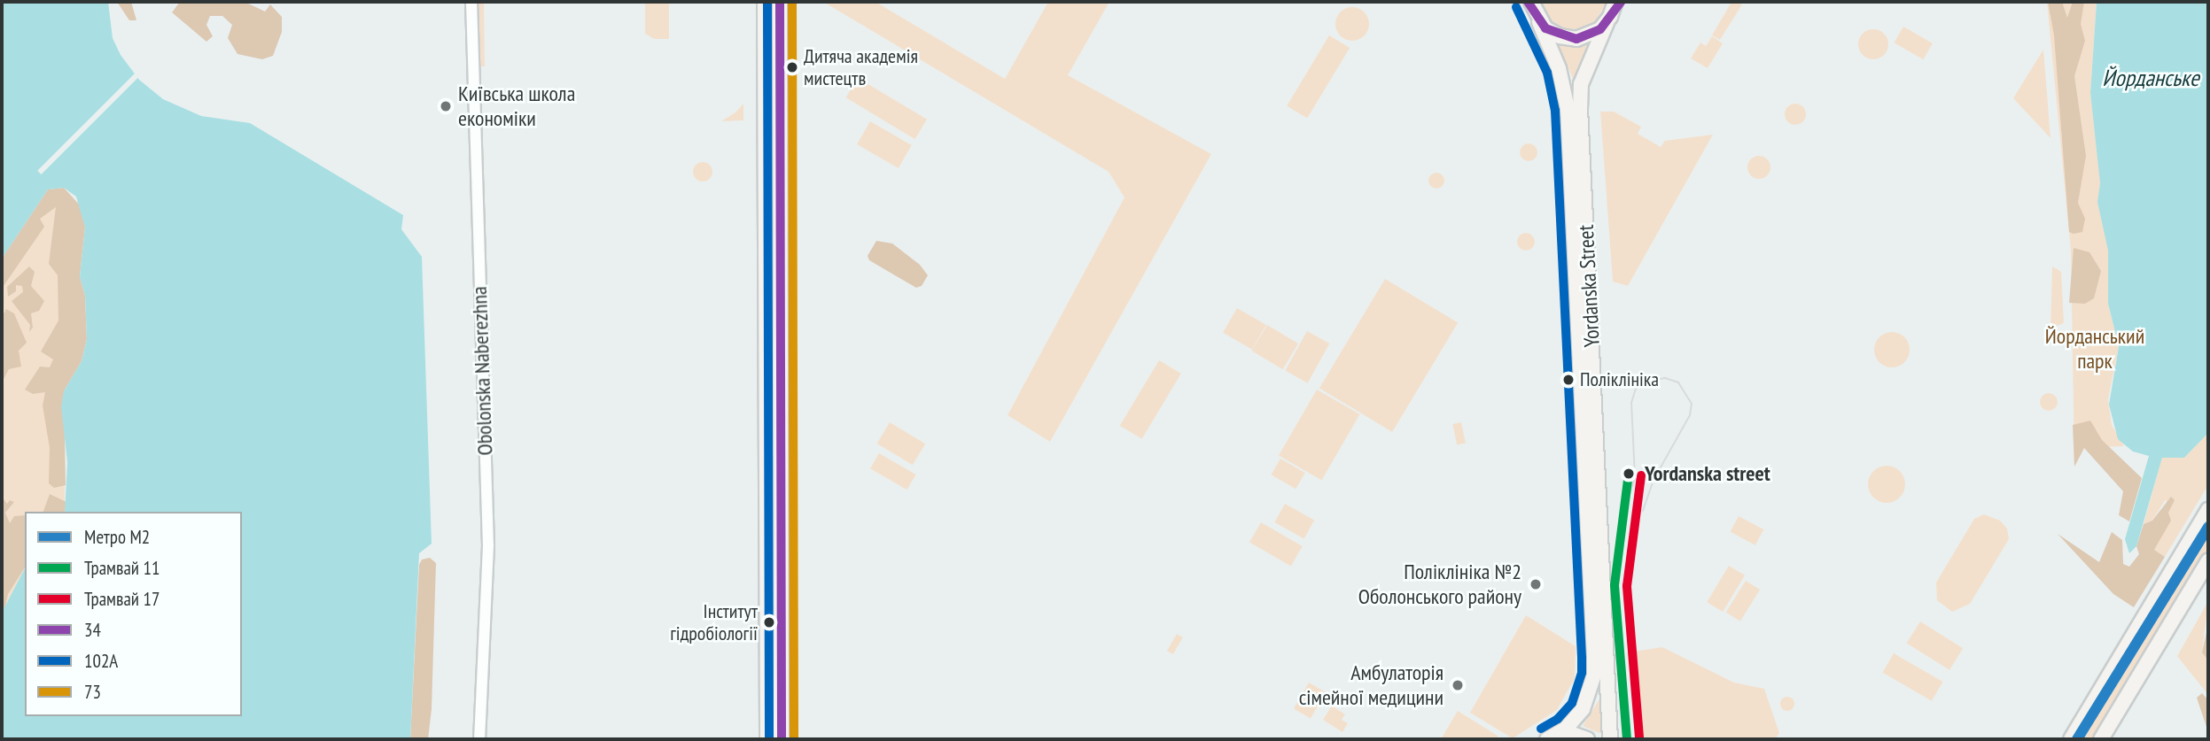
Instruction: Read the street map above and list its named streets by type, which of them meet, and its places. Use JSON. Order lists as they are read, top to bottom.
{
  "streets": {
    "main road": ["Yordanska Street"],
    "street": ["Obolonska Naberezhna"]
  },
  "water": ["Йорданське"],
  "parks": ["Йорданський парк"],
  "places": [
    "Дитяча академія мистецтв",
    "Київська школа економіки",
    "Поліклініка",
    "Yordanska street",
    "Поліклініка №2 Оболонського району",
    "Інститут гідробіології",
    "Амбулаторія сімейної медицини"
  ],
  "lines": [
    "transit line 34",
    "transit line 102А",
    "transit line 73",
    "tram line 11",
    "tram line 17",
    "metro line M2"
  ],
  "legend": [
    "Метро M2",
    "Трамвай 11",
    "Трамвай 17",
    "34",
    "102А",
    "73"
  ]
}
